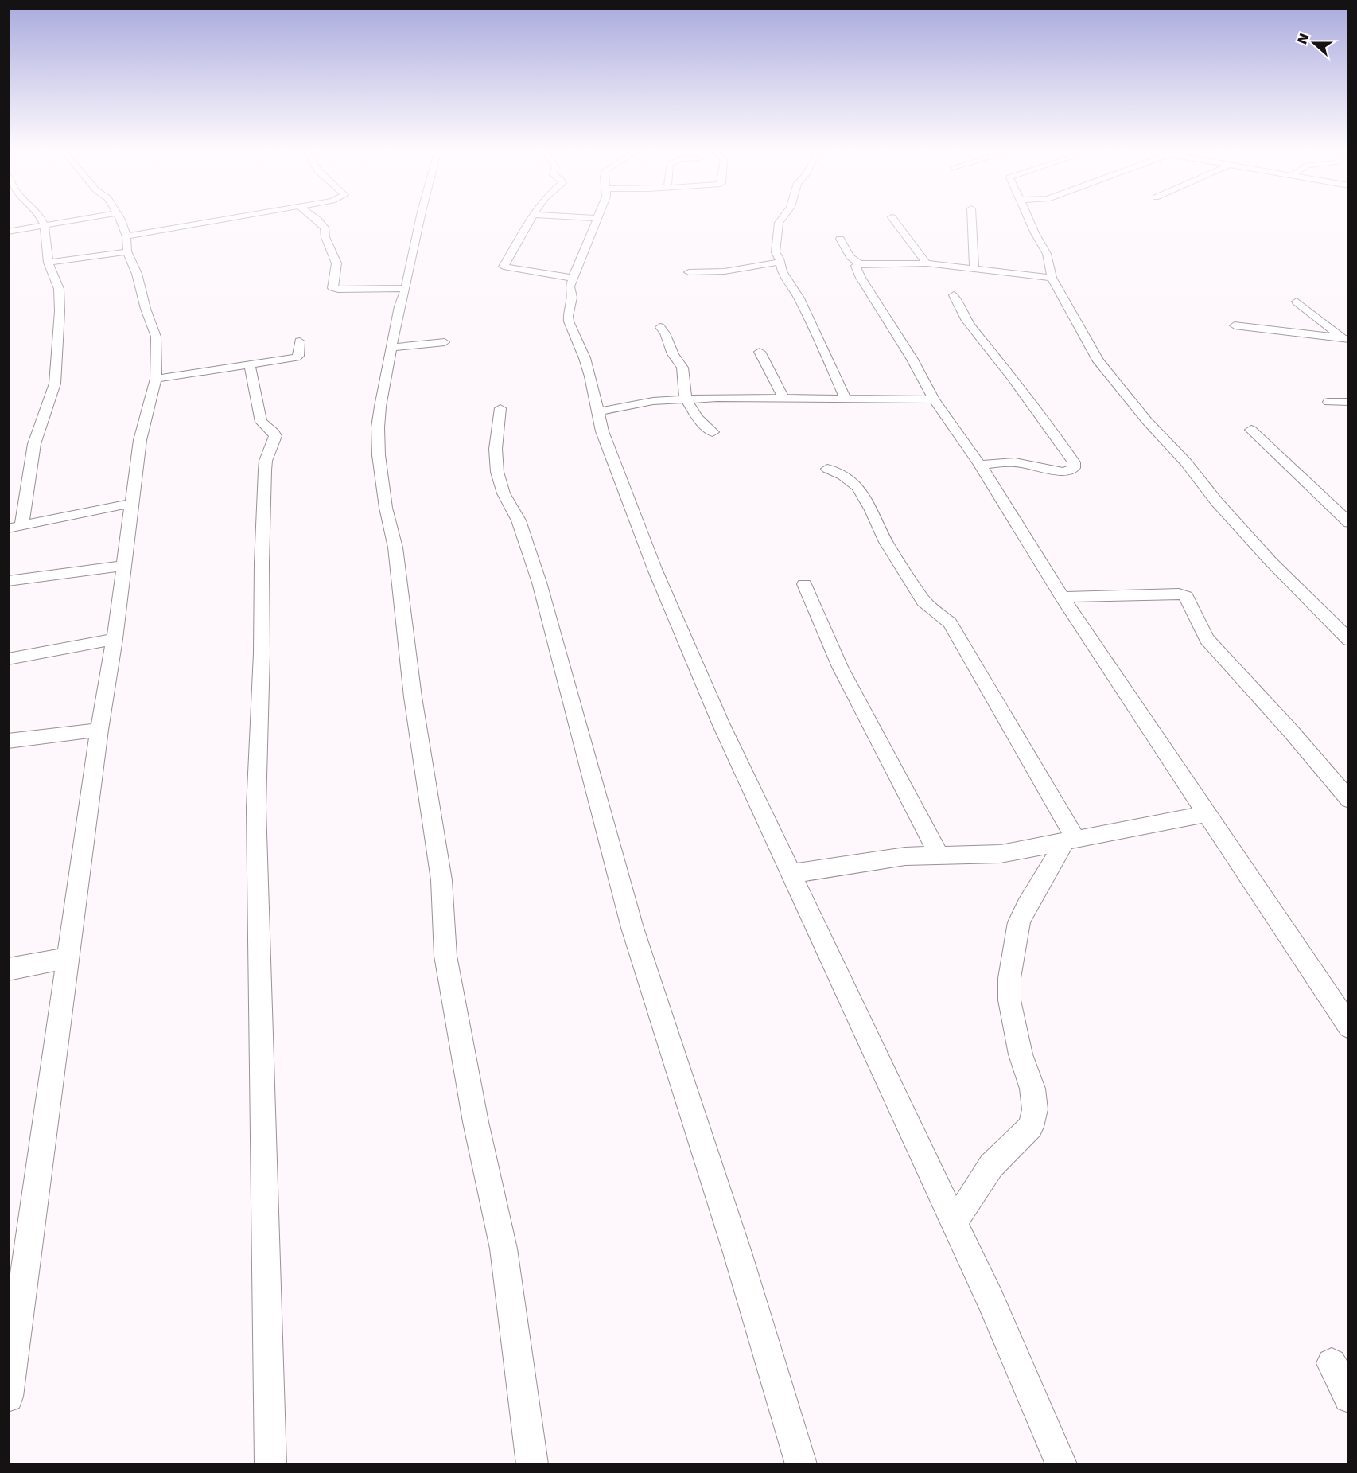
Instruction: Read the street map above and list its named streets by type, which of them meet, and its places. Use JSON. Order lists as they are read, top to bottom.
{
  "north": "left"
}
